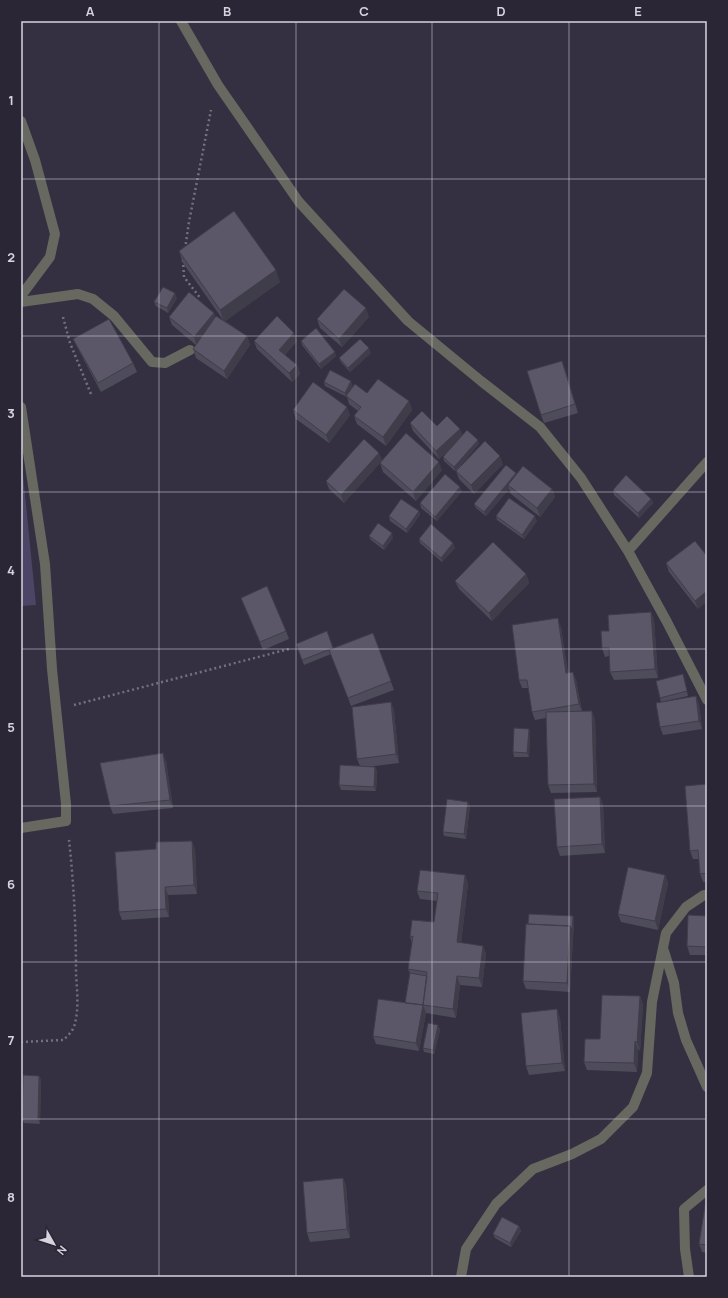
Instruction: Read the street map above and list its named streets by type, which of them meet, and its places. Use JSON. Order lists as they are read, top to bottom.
{
  "north": "bottom right",
  "grid": {
    "columns": [
      "A",
      "B",
      "C",
      "D",
      "E"
    ],
    "rows": [
      "1",
      "2",
      "3",
      "4",
      "5",
      "6",
      "7",
      "8"
    ]
  }
}
